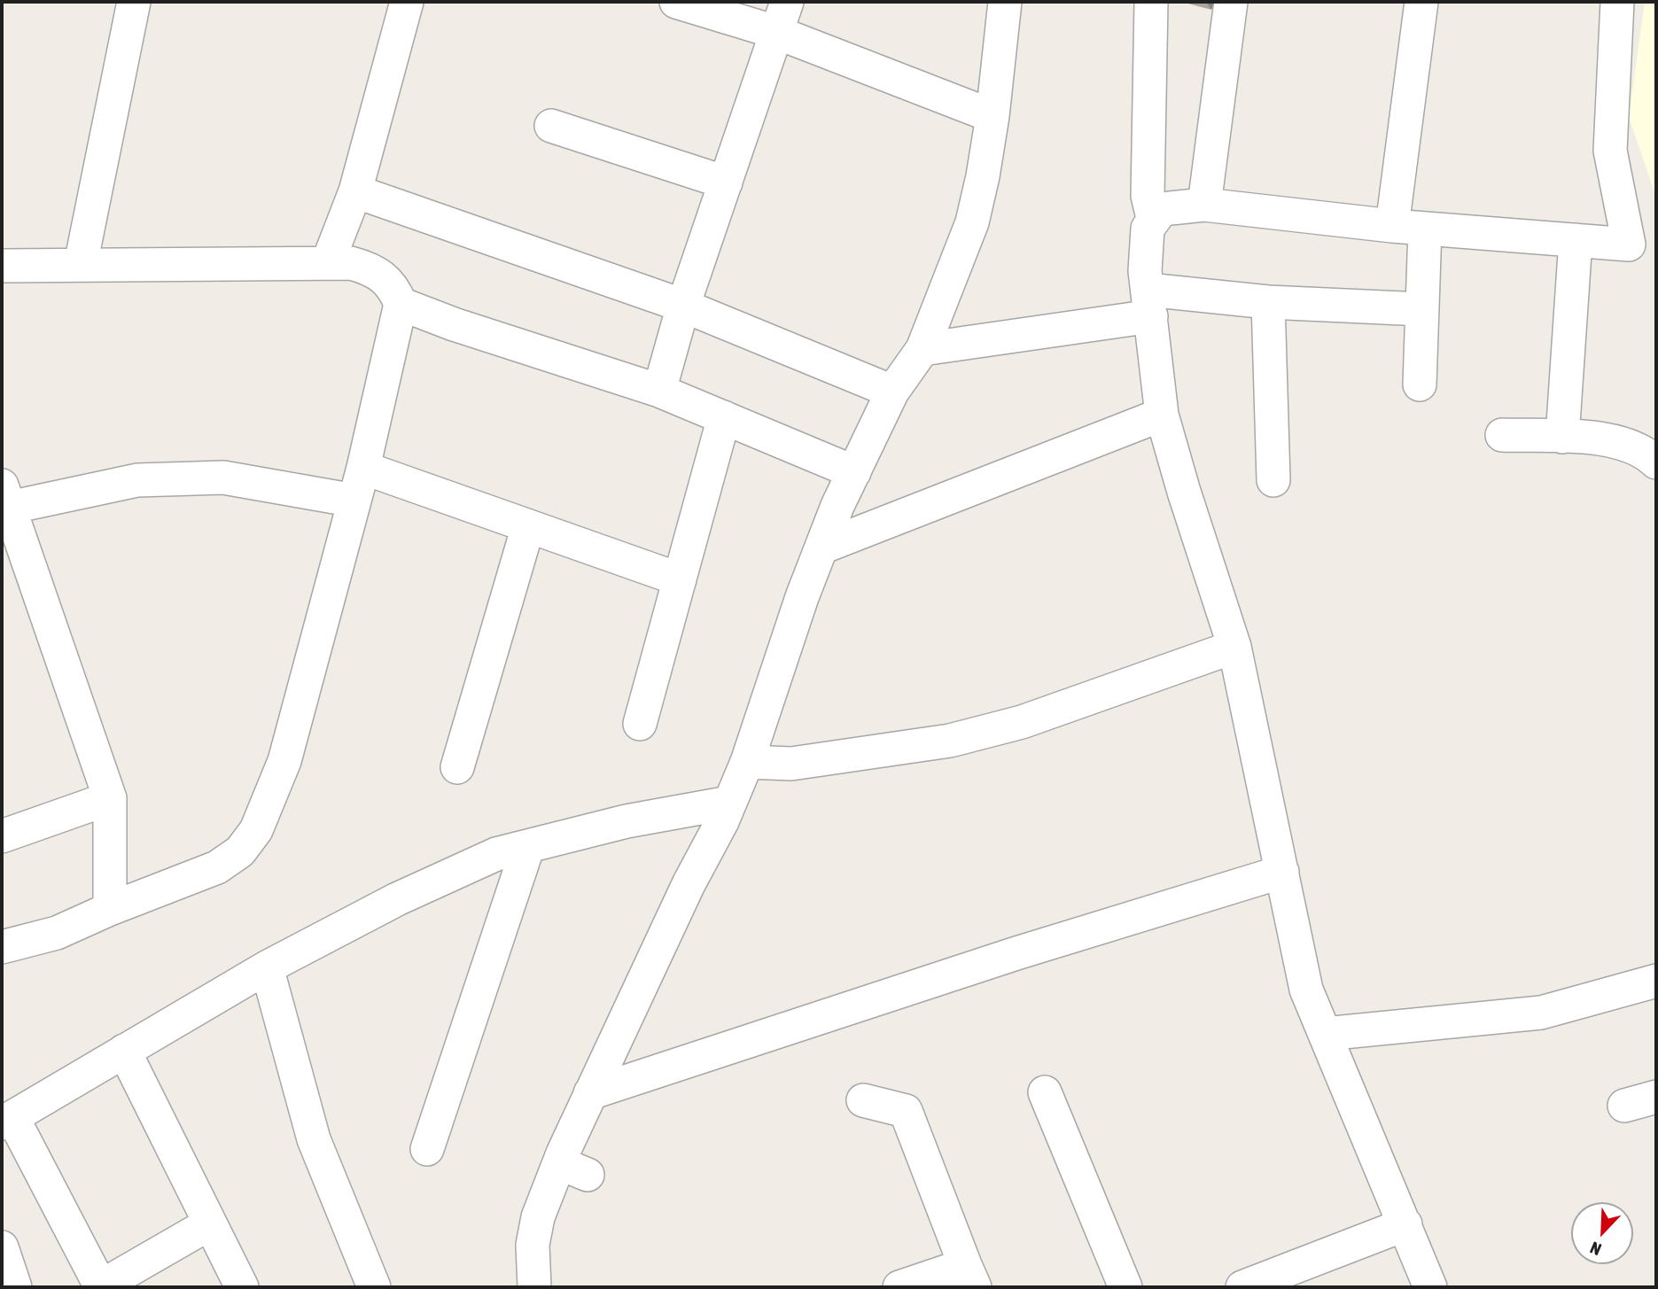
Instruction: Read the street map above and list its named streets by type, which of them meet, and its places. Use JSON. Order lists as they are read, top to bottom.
{
  "north": "bottom left"
}
